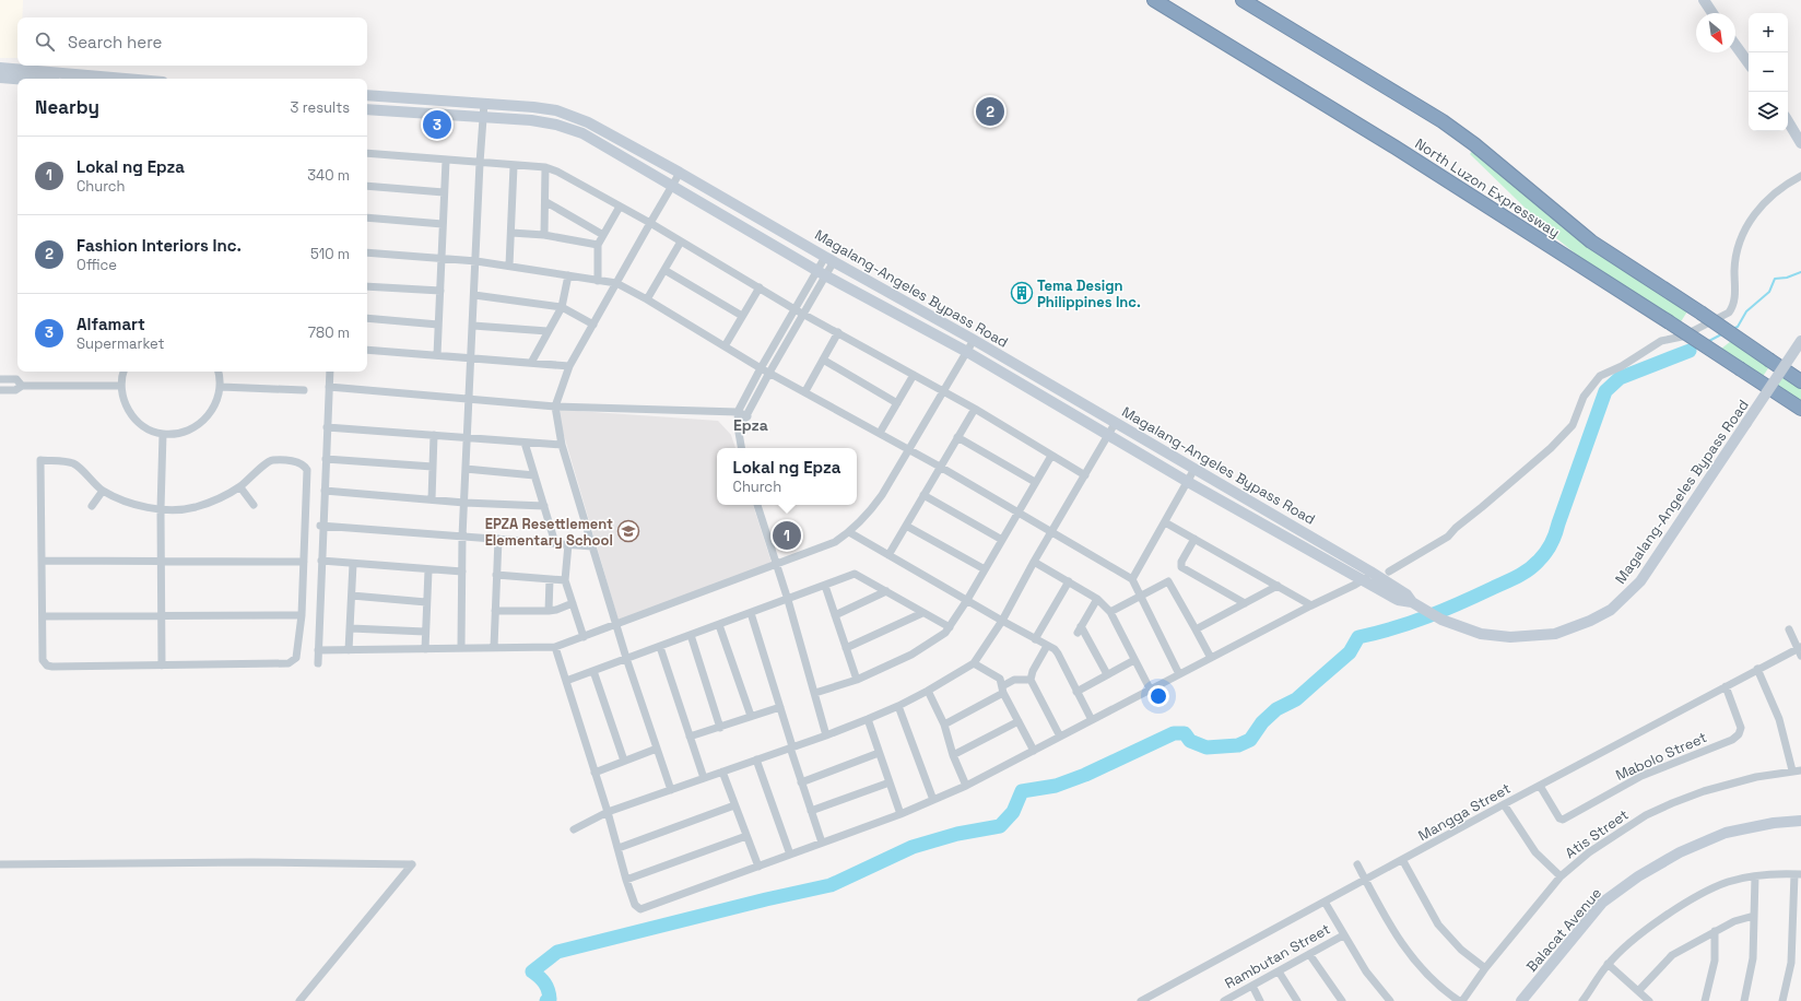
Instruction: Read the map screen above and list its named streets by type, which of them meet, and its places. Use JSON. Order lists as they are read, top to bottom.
{
  "streets": {
    "highway": ["North Luzon Expressway"],
    "street": [
      "Magalang-Angeles Bypass Road",
      "Mabolo Street",
      "Mangga Street",
      "Atis Street",
      "Balacat Avenue",
      "Rambutan Street"
    ]
  },
  "crossings": [
    ["Mabolo Street", "Mangga Street"]
  ],
  "districts": ["Epza"],
  "places": {
    "building": ["Tema Design Philippines Inc."],
    "school or university": ["EPZA Resettlement Elementary School"]
  },
  "north": "bottom right",
  "page": {
    "map_buttons": ["+", "−"],
    "search": "Search here",
    "heading": ["Nearby", "3 results"],
    "pins": ["2", "3", "1"],
    "list": [
      {
        "mark": "1",
        "name": "Lokal ng Epza",
        "note": "Church",
        "value": "340 m"
      },
      {
        "mark": "2",
        "name": "Fashion Interiors Inc.",
        "note": "Office",
        "value": "510 m"
      },
      {
        "mark": "3",
        "name": "Alfamart",
        "note": "Supermarket",
        "value": "780 m"
      }
    ],
    "popup": ["Lokal ng Epza", "Church"]
  }
}
